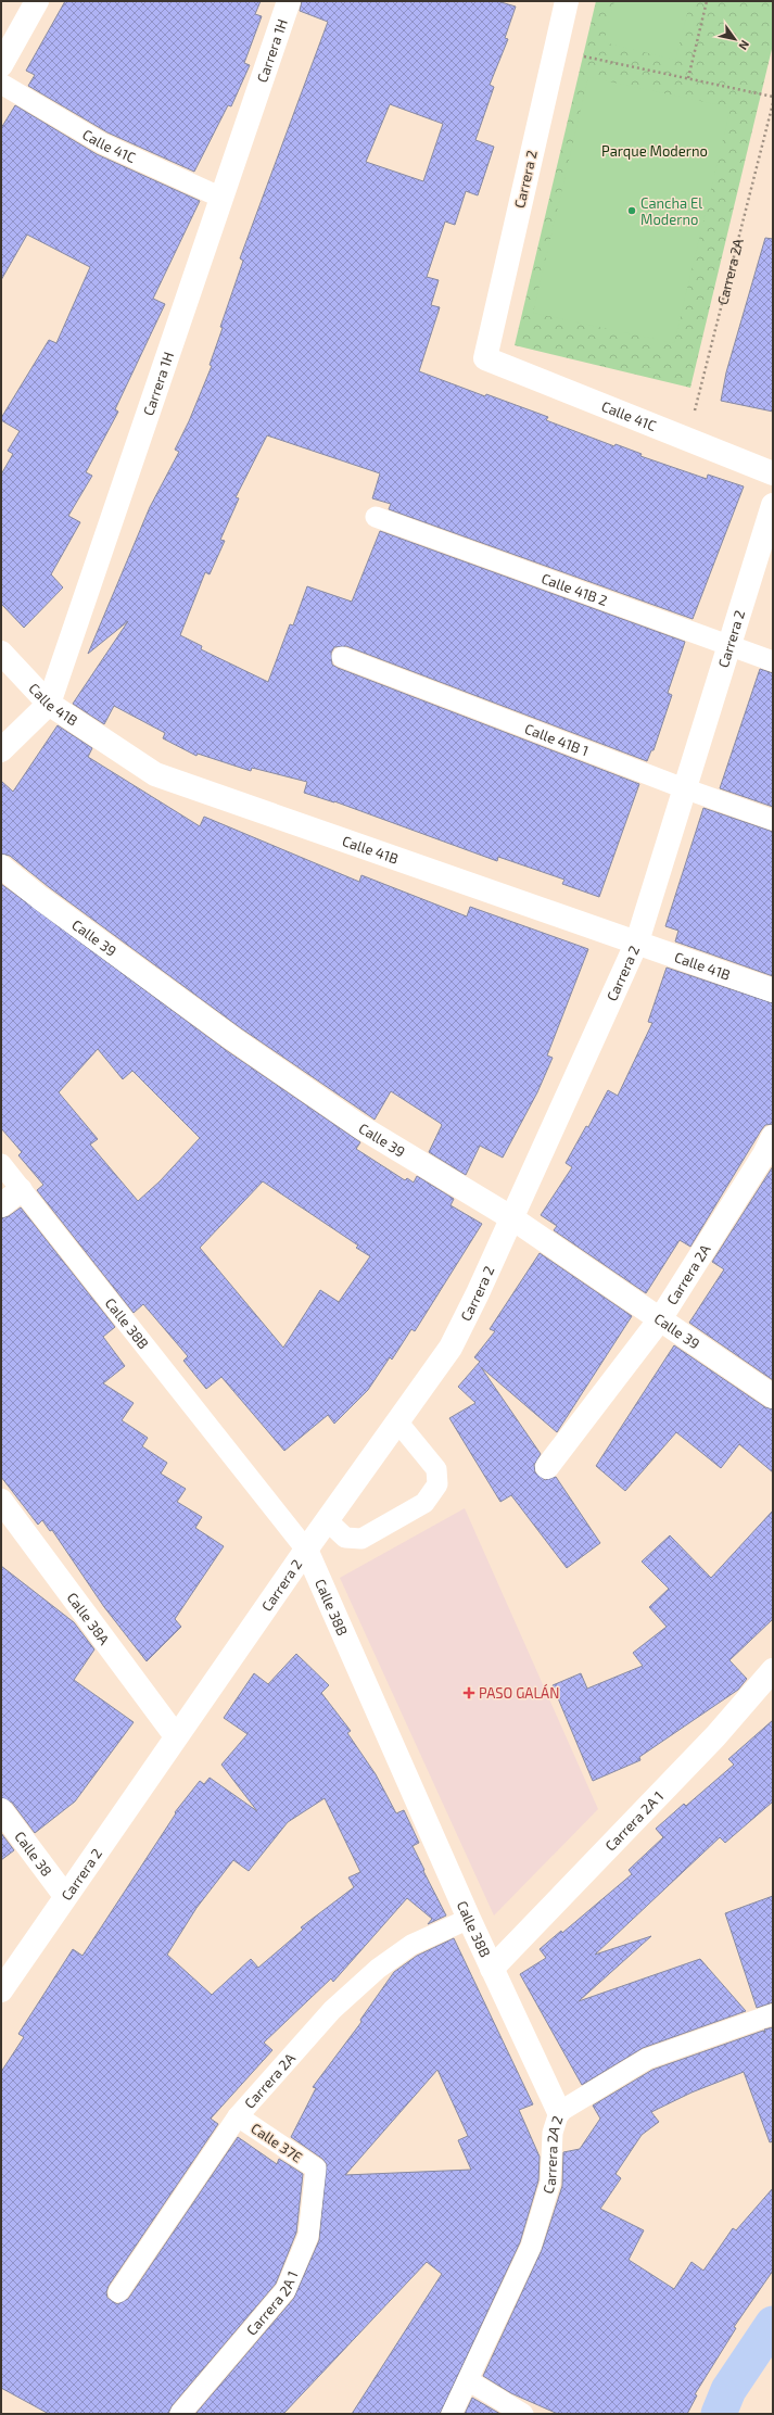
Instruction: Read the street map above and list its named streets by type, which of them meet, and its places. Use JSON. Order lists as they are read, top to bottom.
{
  "streets": {
    "street": [
      "Carrera 1H",
      "Calle 41C",
      "Carrera 2",
      "Carrera 2A",
      "Calle 41B",
      "Calle 39",
      "Calle 38B",
      "Calle 38A",
      "Carrera 2A 1",
      "Calle 38"
    ],
    "lane": [
      "Calle 41B 2",
      "Calle 41B 1",
      "Calle 37E",
      "Carrera 2A 2"
    ]
  },
  "crossings": [
    ["Carrera 1H", "Calle 41C"],
    ["Carrera 1H", "Calle 41B"],
    ["Calle 41C", "Carrera 2"],
    ["Calle 41C", "Carrera 2A"],
    ["Carrera 2", "Calle 41B 2"],
    ["Carrera 2", "Calle 41B"],
    ["Carrera 2", "Calle 41B 1"],
    ["Carrera 2", "Calle 39"],
    ["Carrera 2", "Calle 38B"],
    ["Carrera 2", "Calle 38A"],
    ["Carrera 2", "Calle 38"],
    ["Carrera 2A", "Calle 39"],
    ["Carrera 2A", "Calle 38B"],
    ["Carrera 2A", "Calle 37E"],
    ["Calle 38B", "Carrera 2A 1"],
    ["Calle 38B", "Carrera 2A 2"],
    ["Carrera 2A 1", "Calle 37E"]
  ],
  "parks": ["Parque Moderno"],
  "places": {
    "other": ["Cancha El Moderno"],
    "health": ["PASO GALÁN"]
  },
  "north": "bottom right"
}
